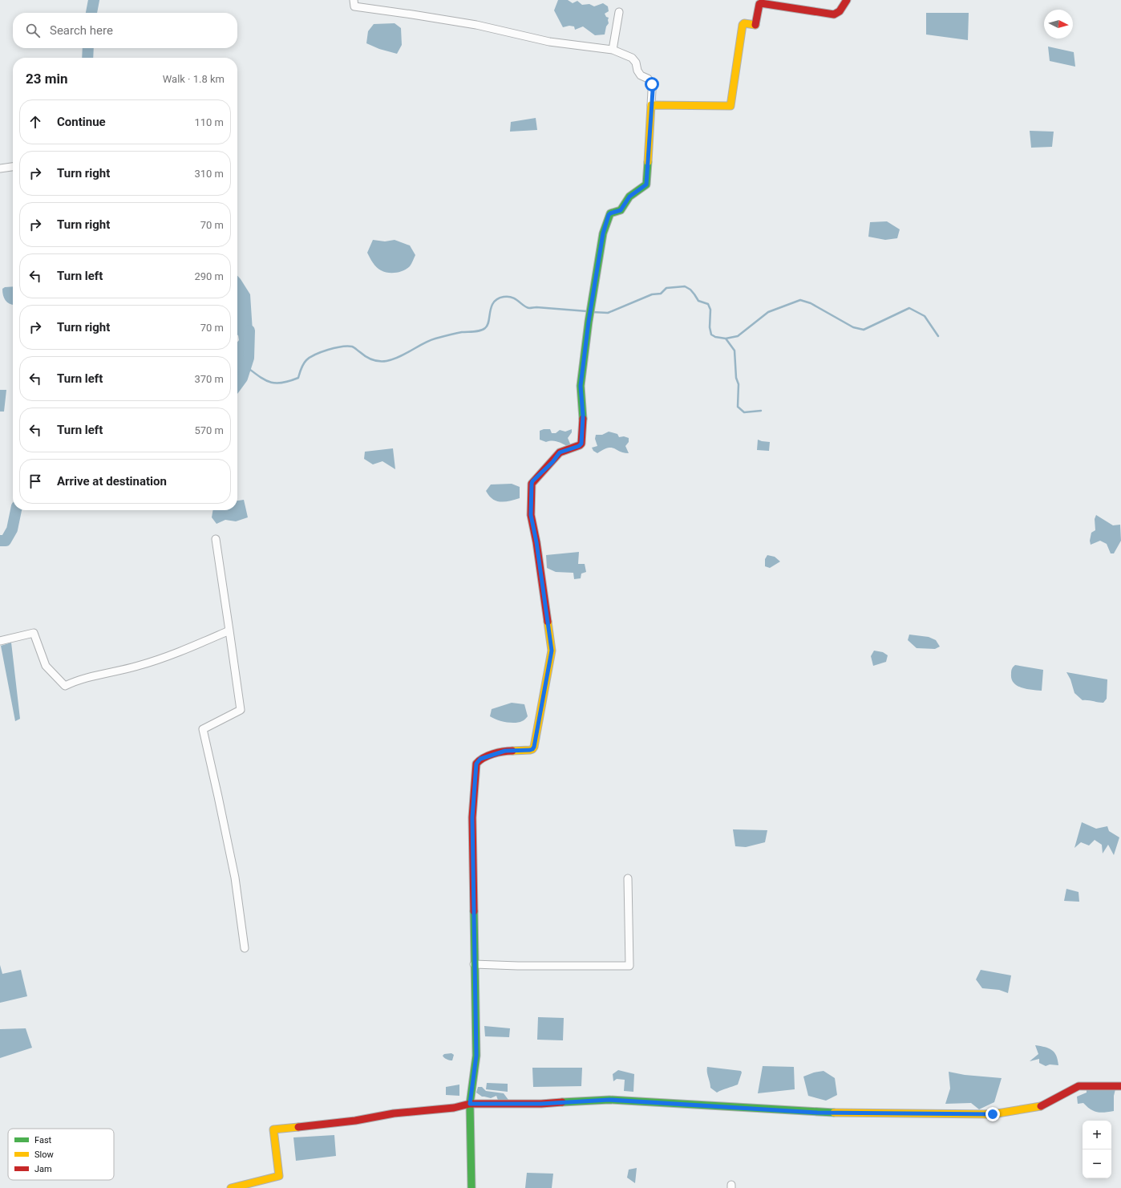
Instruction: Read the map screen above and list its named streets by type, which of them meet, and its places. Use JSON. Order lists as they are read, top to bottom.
{
  "legend": ["Fast", "Slow", "Jam"],
  "north": "right",
  "page": {
    "search": "Search here",
    "heading": ["23 min", "Walk · 1.8 km"],
    "list": [
      ["Continue", "110 m"],
      ["Turn right", "310 m"],
      ["Turn right", "70 m"],
      ["Turn left", "290 m"],
      ["Turn right", "70 m"],
      ["Turn left", "370 m"],
      ["Turn left", "570 m"],
      "Arrive at destination"
    ],
    "map_buttons": ["+", "−"]
  }
}
